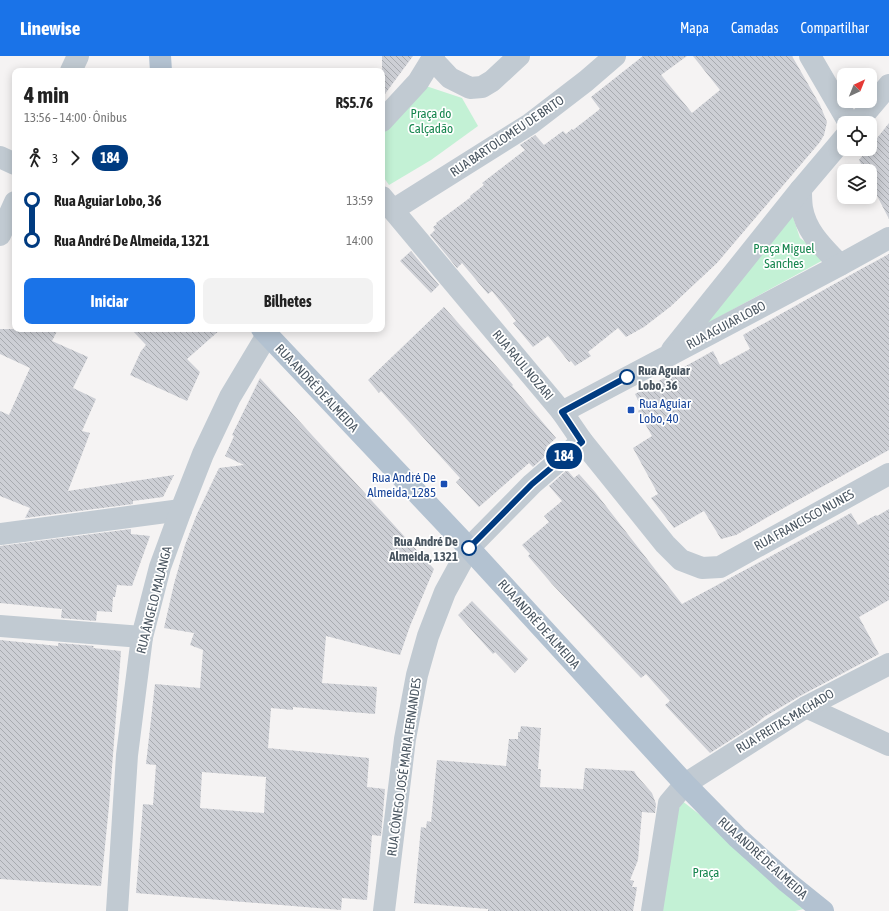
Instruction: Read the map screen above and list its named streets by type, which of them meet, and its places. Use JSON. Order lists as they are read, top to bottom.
{
  "streets": {
    "main road": ["RUA ANDRÉ DE ALMEIDA"],
    "street": [
      "RUA BARTOLOMEU DE BRITO",
      "RUA AGUIAR LOBO",
      "RUA RAUL NOZARI",
      "RUA FRANCISCO NUNES",
      "RUA ÂNGELO MALANGA",
      "RUA FREITAS MACHADO",
      "RUA CÔNEGO JOSÉ MARIA FERNANDES"
    ]
  },
  "crossings": [
    ["RUA BARTOLOMEU DE BRITO", "RUA RAUL NOZARI"],
    ["RUA AGUIAR LOBO", "RUA RAUL NOZARI"],
    ["RUA RAUL NOZARI", "RUA FRANCISCO NUNES"],
    ["RUA RAUL NOZARI", "RUA CÔNEGO JOSÉ MARIA FERNANDES"],
    ["RUA ANDRÉ DE ALMEIDA", "RUA ÂNGELO MALANGA"],
    ["RUA ANDRÉ DE ALMEIDA", "RUA FREITAS MACHADO"],
    ["RUA ANDRÉ DE ALMEIDA", "RUA CÔNEGO JOSÉ MARIA FERNANDES"]
  ],
  "parks": ["Praça do Calçadão", "Praça Miguel Sanches", "Praça"],
  "places": {
    "other": ["Rua Aguiar Lobo, 36", "Rua André De Almeida, 1321"],
    "transit": ["Rua Aguiar Lobo, 40", "Rua André De Almeida, 1285"]
  },
  "lines": ["bus line 184"],
  "north": "top right",
  "page": {
    "header": "Linewise",
    "nav": ["Mapa", "Camadas", "Compartilhar"],
    "on_map": "184",
    "heading": ["4 min", "13:56 – 14:00 · Ônibus", "R$5.76"],
    "legs": ["3", "184"],
    "list": [
      {
        "name": "Rua Aguiar Lobo, 36",
        "value": "13:59"
      },
      {
        "name": "Rua André De Almeida, 1321",
        "value": "14:00"
      }
    ],
    "buttons": ["Iniciar", "Bilhetes"]
  }
}
